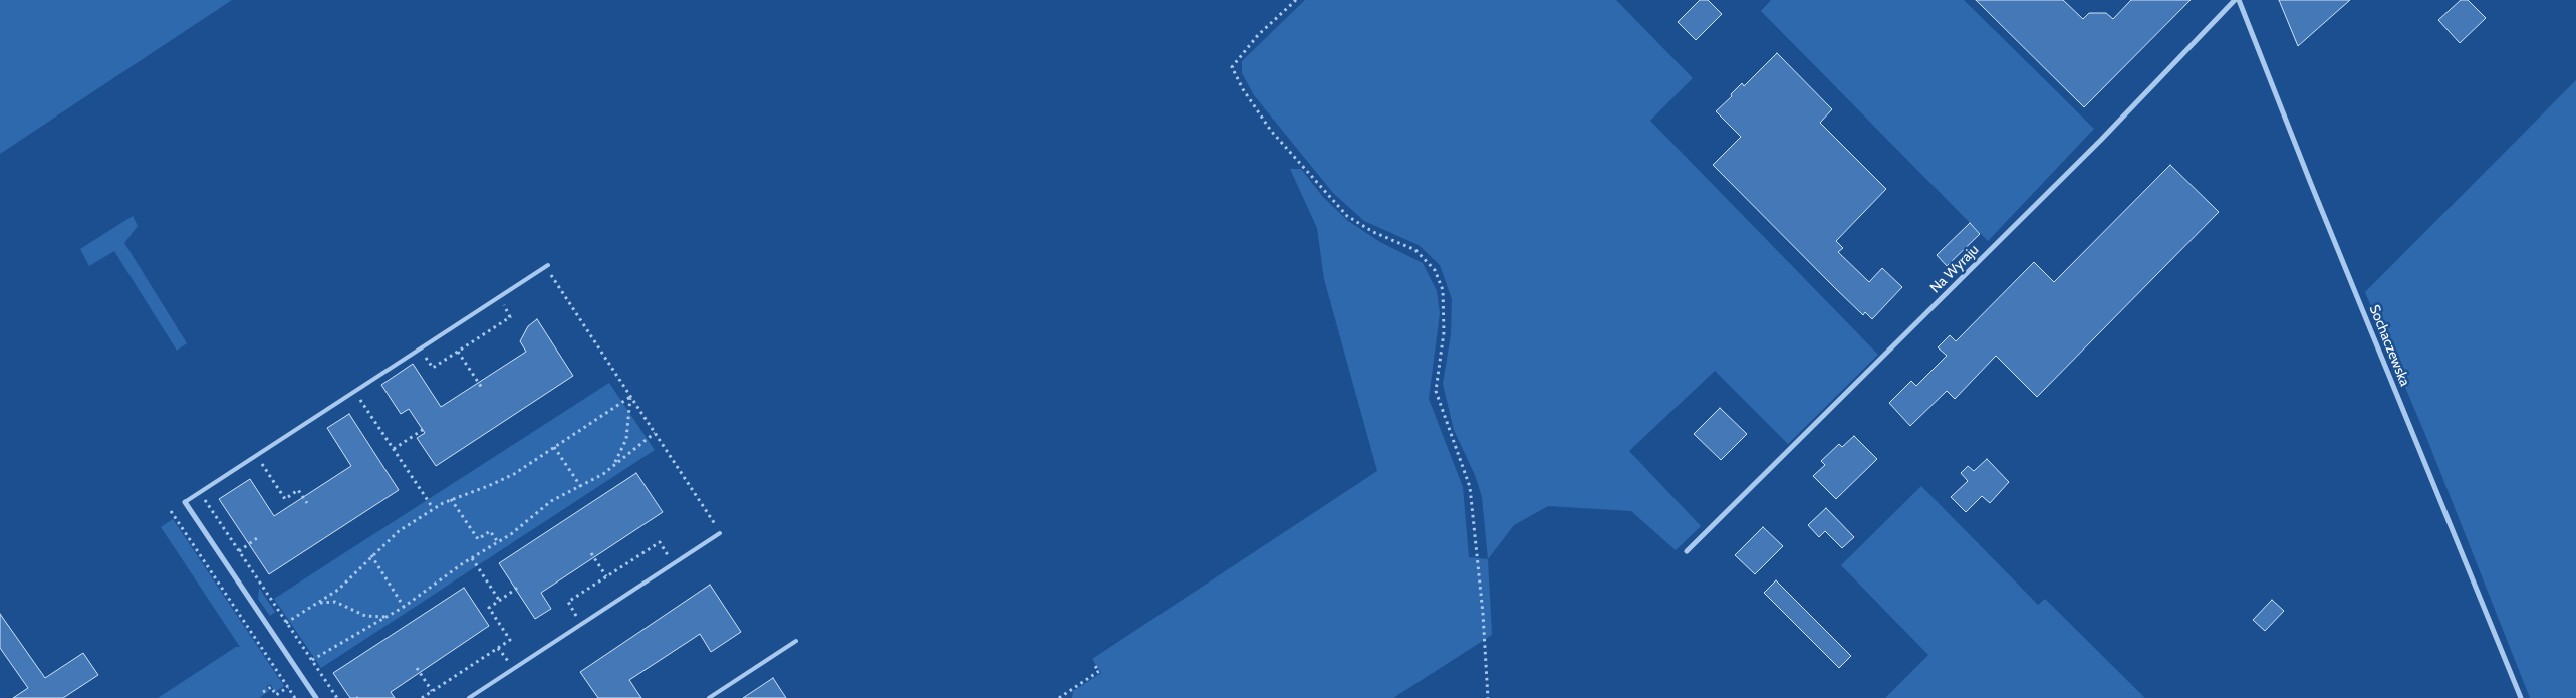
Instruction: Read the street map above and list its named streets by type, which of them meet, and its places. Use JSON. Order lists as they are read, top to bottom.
{
  "streets": {
    "street": ["Na Wyraju", "Sochaczewska"]
  }
}
